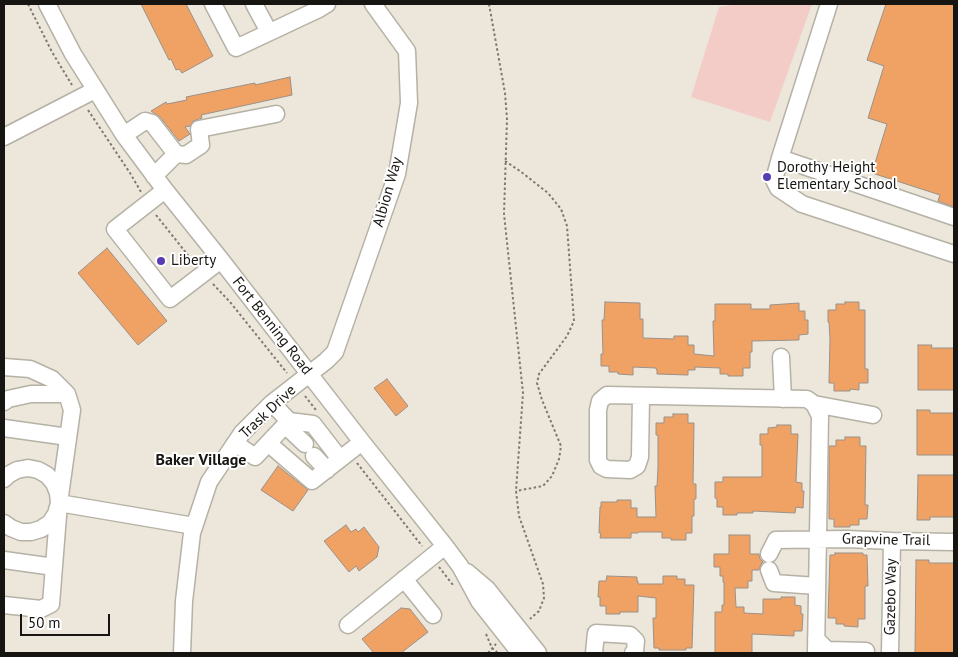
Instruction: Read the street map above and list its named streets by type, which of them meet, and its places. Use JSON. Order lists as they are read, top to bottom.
{
  "streets": {
    "street": [
      "Albion Way",
      "Fort Benning Road",
      "Trask Drive",
      "Grapvine Trail",
      "Gazebo Way"
    ]
  },
  "crossings": [
    ["Albion Way", "Fort Benning Road"],
    ["Albion Way", "Trask Drive"],
    ["Fort Benning Road", "Trask Drive"],
    ["Grapvine Trail", "Gazebo Way"]
  ],
  "districts": ["Baker Village"],
  "places": ["Dorothy Height Elementary School", "Liberty"],
  "scale_bar": "50 m"
}
